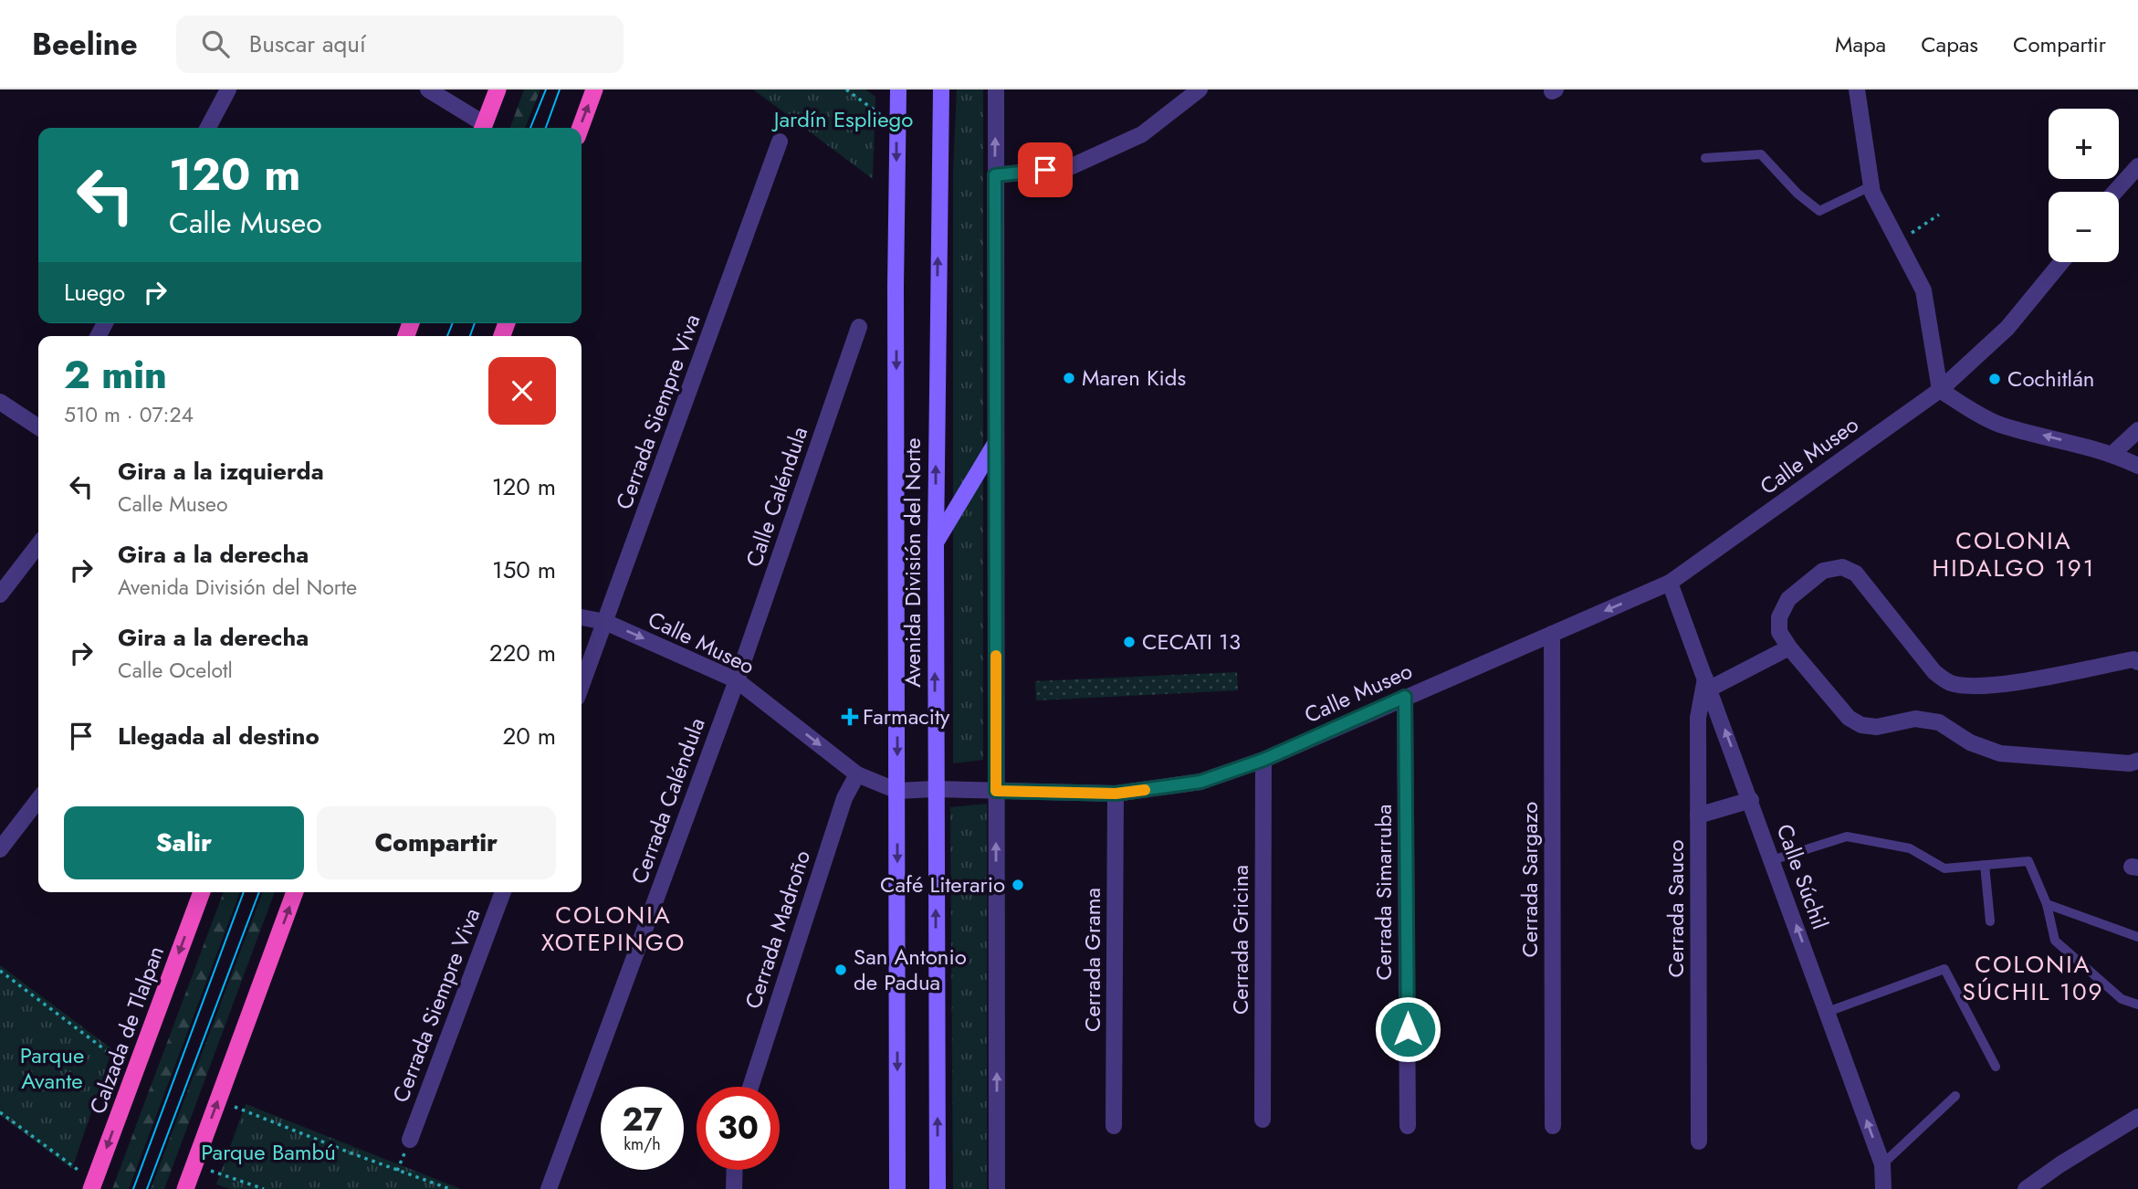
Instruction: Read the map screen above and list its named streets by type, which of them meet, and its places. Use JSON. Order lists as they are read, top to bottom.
{
  "streets": {
    "highway": ["Calzada de Tlalpan"],
    "main road": ["Avenida División del Norte"],
    "street": [
      "Cerrada Siempre Viva",
      "Calle Museo",
      "Calle Caléndula",
      "Cerrada Caléndula",
      "Calle Súchil",
      "Cerrada Sargazo",
      "Cerrada Simarruba",
      "Cerrada Sauco",
      "Cerrada Madroño",
      "Cerrada Gricina",
      "Cerrada Grama"
    ]
  },
  "crossings": [
    ["Cerrada Siempre Viva", "Calle Museo"],
    ["Calle Museo", "Calle Caléndula"],
    ["Calle Museo", "Avenida División del Norte"],
    ["Calle Museo", "Cerrada Caléndula"],
    ["Calle Museo", "Calle Súchil"],
    ["Calle Museo", "Cerrada Sargazo"],
    ["Calle Museo", "Cerrada Simarruba"],
    ["Calle Museo", "Cerrada Madroño"],
    ["Calle Museo", "Cerrada Gricina"],
    ["Calle Museo", "Cerrada Grama"],
    ["Calle Caléndula", "Cerrada Caléndula"],
    ["Calle Súchil", "Cerrada Sauco"]
  ],
  "one_way": ["Calle Súchil"],
  "districts": ["COLONIA HIDALGO 191", "COLONIA XOTEPINGO", "COLONIA SÚCHIL 109"],
  "parks": ["Jardín Espliego", "Parque Avante", "Parque Bambú"],
  "places": {
    "other": [
      "Maren Kids",
      "Cochitlán",
      "CECATI 13",
      "Café Literario",
      "San Antonio de Padua"
    ],
    "health": ["Farmacity"]
  },
  "page": {
    "header": "Beeline",
    "search": "Buscar aquí",
    "nav": ["Mapa", "Capas", "Compartir"],
    "map_buttons": ["+", "−"],
    "turn": ["120 m", "Calle Museo"],
    "then": "Luego",
    "heading": ["2 min", "510 m · 07:24"],
    "list": [
      {
        "name": "Gira a la izquierda",
        "note": "Calle Museo",
        "value": "120 m"
      },
      {
        "name": "Gira a la derecha",
        "note": "Avenida División del Norte",
        "value": "150 m"
      },
      {
        "name": "Gira a la derecha",
        "note": "Calle Ocelotl",
        "value": "220 m"
      },
      {
        "name": "Llegada al destino",
        "value": "20 m"
      }
    ],
    "buttons": ["Salir", "Compartir"],
    "speed": "27 km/h",
    "limit": "30"
  }
}
